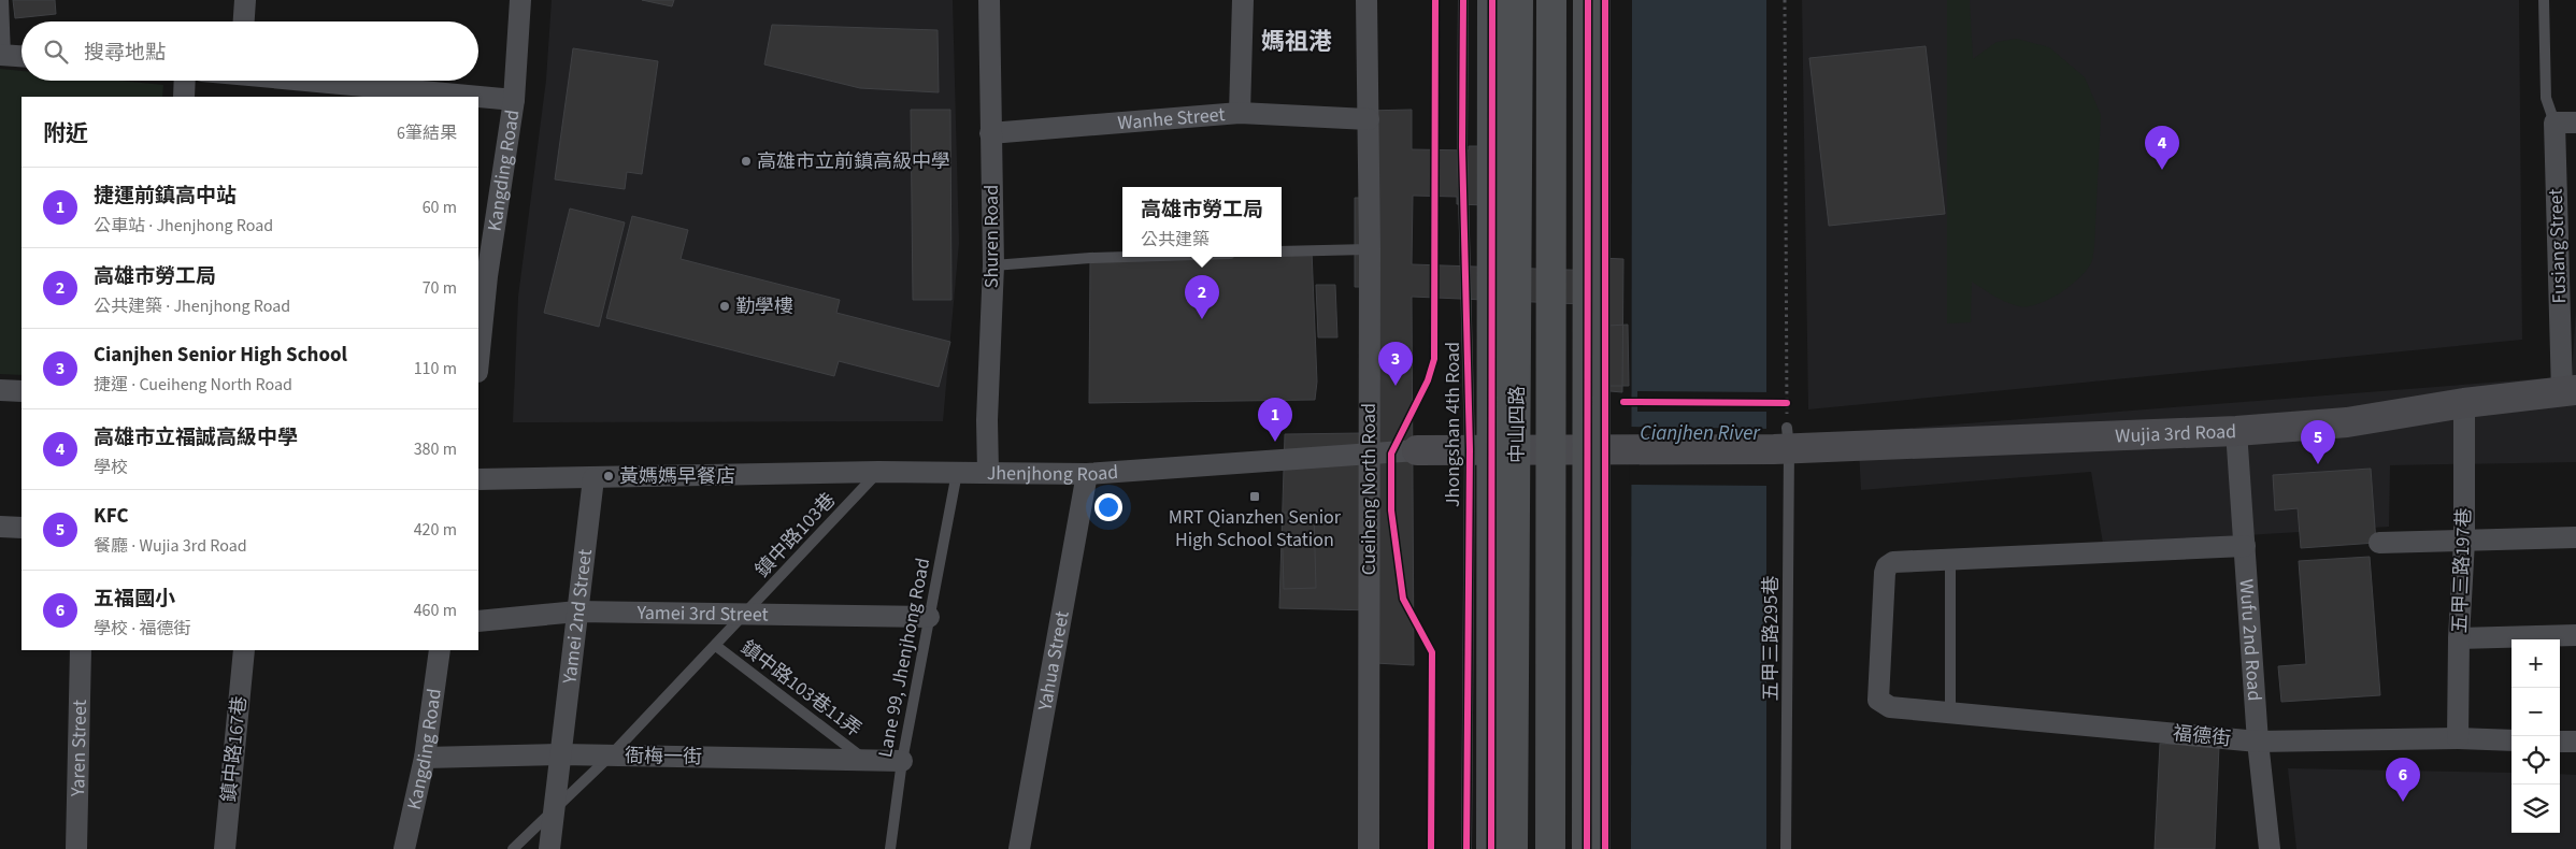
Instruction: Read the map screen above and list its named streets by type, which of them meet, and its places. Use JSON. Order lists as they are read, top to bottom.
{
  "streets": {
    "main road": [
      "Jhongshan 4th Road",
      "中山四路",
      "Wujia 3rd Road",
      "Jhenjhong Road"
    ],
    "street": [
      "Wanhe Street",
      "Kangding Road",
      "Shuren Road",
      "Fusiang Street",
      "Cueiheng North Road",
      "五甲三路197巷",
      "Yamei 3rd Street",
      "Yamei 2nd Street",
      "Wufu 2nd Road",
      "Yahua Street",
      "福德街",
      "Yaren Street",
      "鎮中路167巷",
      "衙梅一街"
    ],
    "lane": [
      "鎮中路103巷",
      "五甲三路295巷",
      "Lane 99, Jhenjhong Road",
      "鎮中路103巷11弄"
    ]
  },
  "crossings": [
    ["Wanhe Street", "Shuren Road"],
    ["Kangding Road", "衙梅一街"],
    ["Shuren Road", "Jhenjhong Road"],
    ["Fusiang Street", "Wujia 3rd Road"],
    ["Jhongshan 4th Road", "中山四路"],
    ["Jhongshan 4th Road", "Jhenjhong Road"],
    ["中山四路", "Jhenjhong Road"],
    ["Wujia 3rd Road", "Jhenjhong Road"],
    ["Wujia 3rd Road", "五甲三路197巷"],
    ["Wujia 3rd Road", "五甲三路295巷"],
    ["Wujia 3rd Road", "Wufu 2nd Road"],
    ["Jhenjhong Road", "Cueiheng North Road"],
    ["Jhenjhong Road", "鎮中路103巷"],
    ["Jhenjhong Road", "Yamei 2nd Street"],
    ["Jhenjhong Road", "Lane 99, Jhenjhong Road"],
    ["Jhenjhong Road", "Yahua Street"],
    ["鎮中路103巷", "Yamei 3rd Street"],
    ["鎮中路103巷", "Yamei 2nd Street"],
    ["鎮中路103巷", "鎮中路103巷11弄"],
    ["鎮中路103巷", "衙梅一街"],
    ["五甲三路197巷", "福德街"],
    ["Yamei 3rd Street", "Yamei 2nd Street"],
    ["Yamei 3rd Street", "Lane 99, Jhenjhong Road"],
    ["Yamei 2nd Street", "衙梅一街"],
    ["Wufu 2nd Road", "福德街"],
    ["Lane 99, Jhenjhong Road", "衙梅一街"],
    ["鎮中路103巷11弄", "衙梅一街"]
  ],
  "districts": ["媽祖港"],
  "water": ["Cianjhen River"],
  "places": {
    "other": ["高雄市立前鎮高級中學", "勤學樓", "黃媽媽早餐店"],
    "transit": ["MRT Qianzhen Senior High School Station"]
  },
  "page": {
    "search": "搜尋地點",
    "heading": ["附近", "6筆結果"],
    "pins": [
      "4",
      "2",
      "3",
      "1",
      "5",
      "6"
    ],
    "list": [
      {
        "mark": "1",
        "name": "捷運前鎮高中站",
        "note": "公車站 · Jhenjhong Road",
        "value": "60 m"
      },
      {
        "mark": "2",
        "name": "高雄市勞工局",
        "note": "公共建築 · Jhenjhong Road",
        "value": "70 m"
      },
      {
        "mark": "3",
        "name": "Cianjhen Senior High School",
        "note": "捷運 · Cueiheng North Road",
        "value": "110 m"
      },
      {
        "mark": "4",
        "name": "高雄市立福誠高級中學",
        "note": "學校",
        "value": "380 m"
      },
      {
        "mark": "5",
        "name": "KFC",
        "note": "餐廳 · Wujia 3rd Road",
        "value": "420 m"
      },
      {
        "mark": "6",
        "name": "五福國小",
        "note": "學校 · 福德街",
        "value": "460 m"
      }
    ],
    "popup": ["高雄市勞工局", "公共建築"],
    "map_buttons": ["+", "−"]
  }
}
